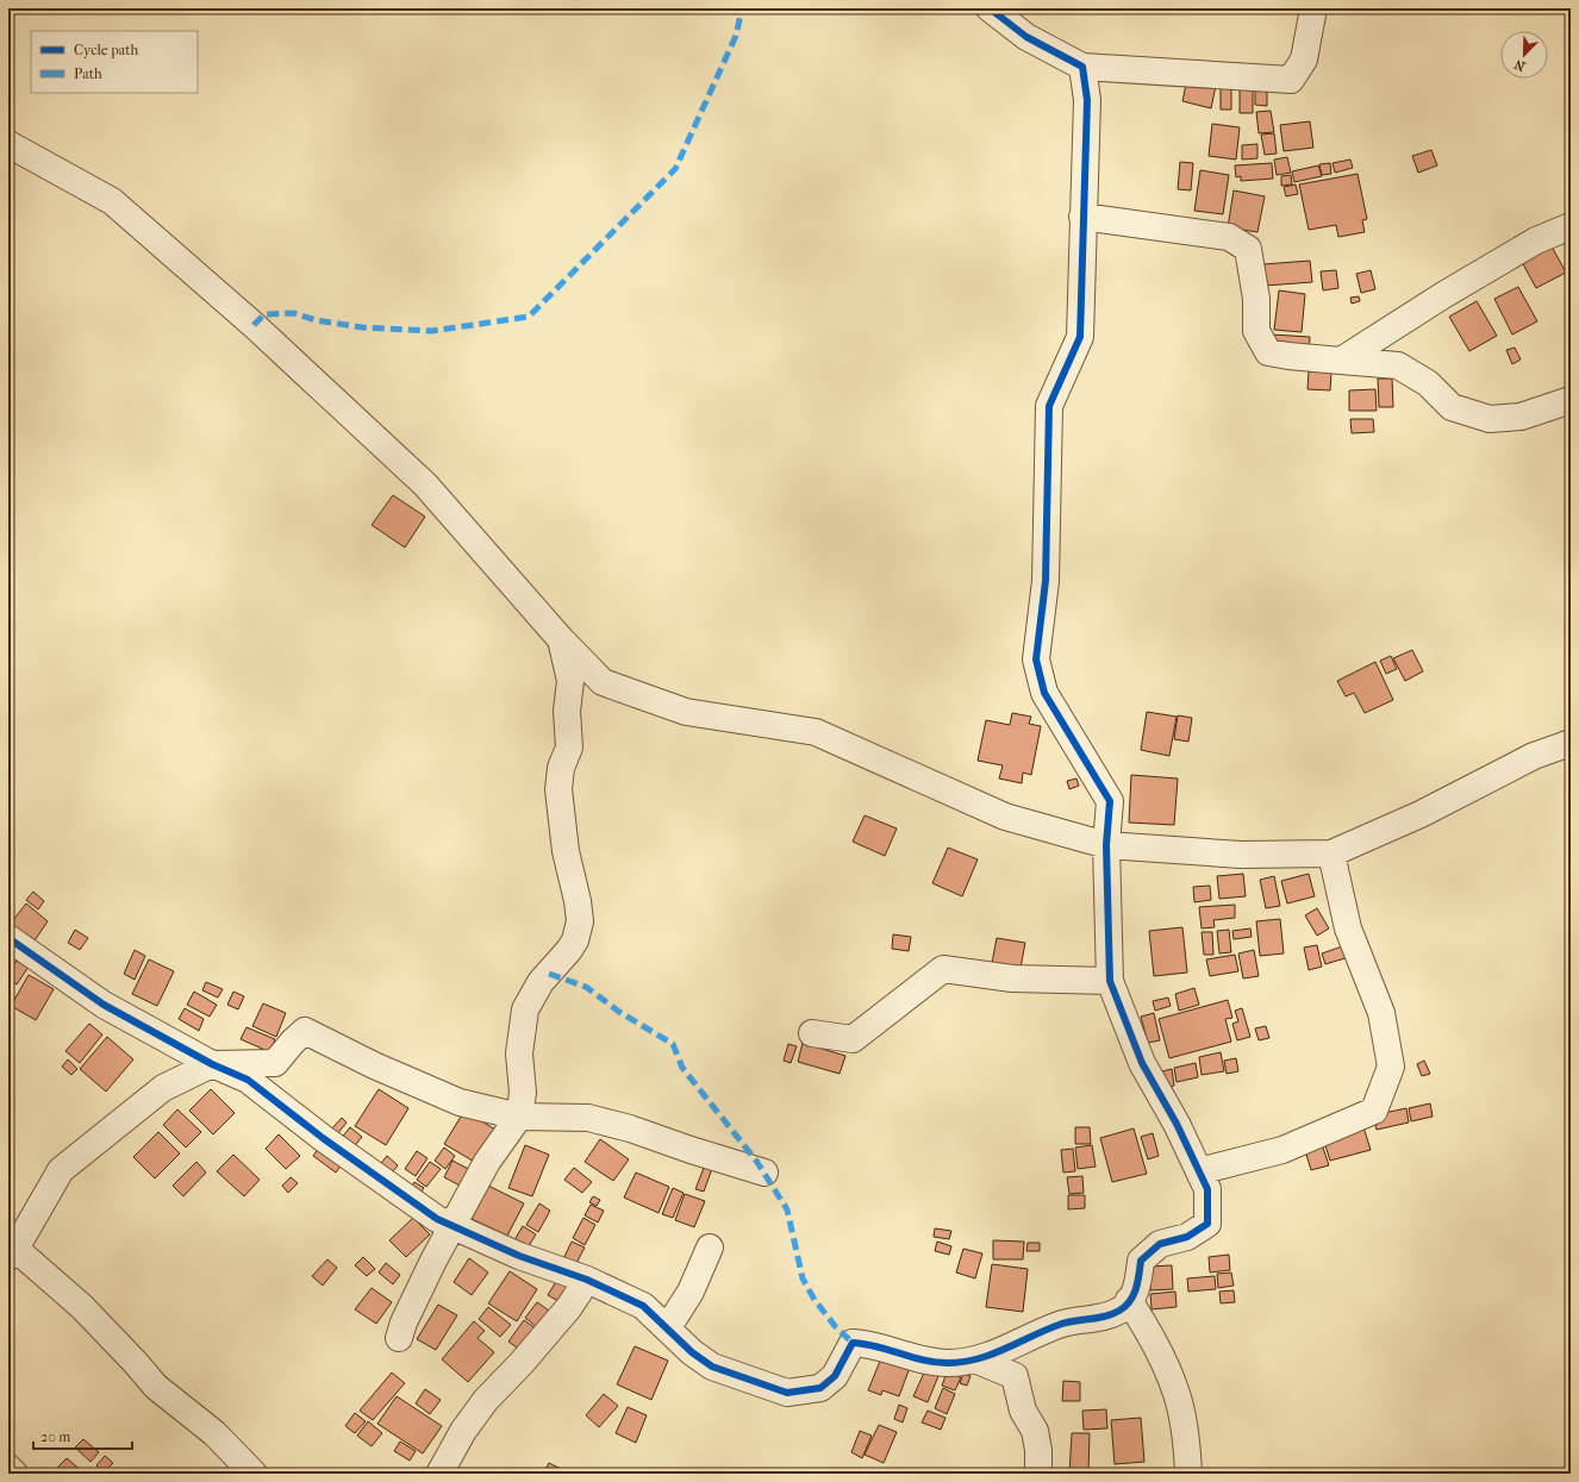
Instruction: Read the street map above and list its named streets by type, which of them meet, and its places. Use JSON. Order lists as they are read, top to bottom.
{
  "legend": ["Cycle path", "Path"],
  "scale_bar": "20 m",
  "north": "bottom left"
}
